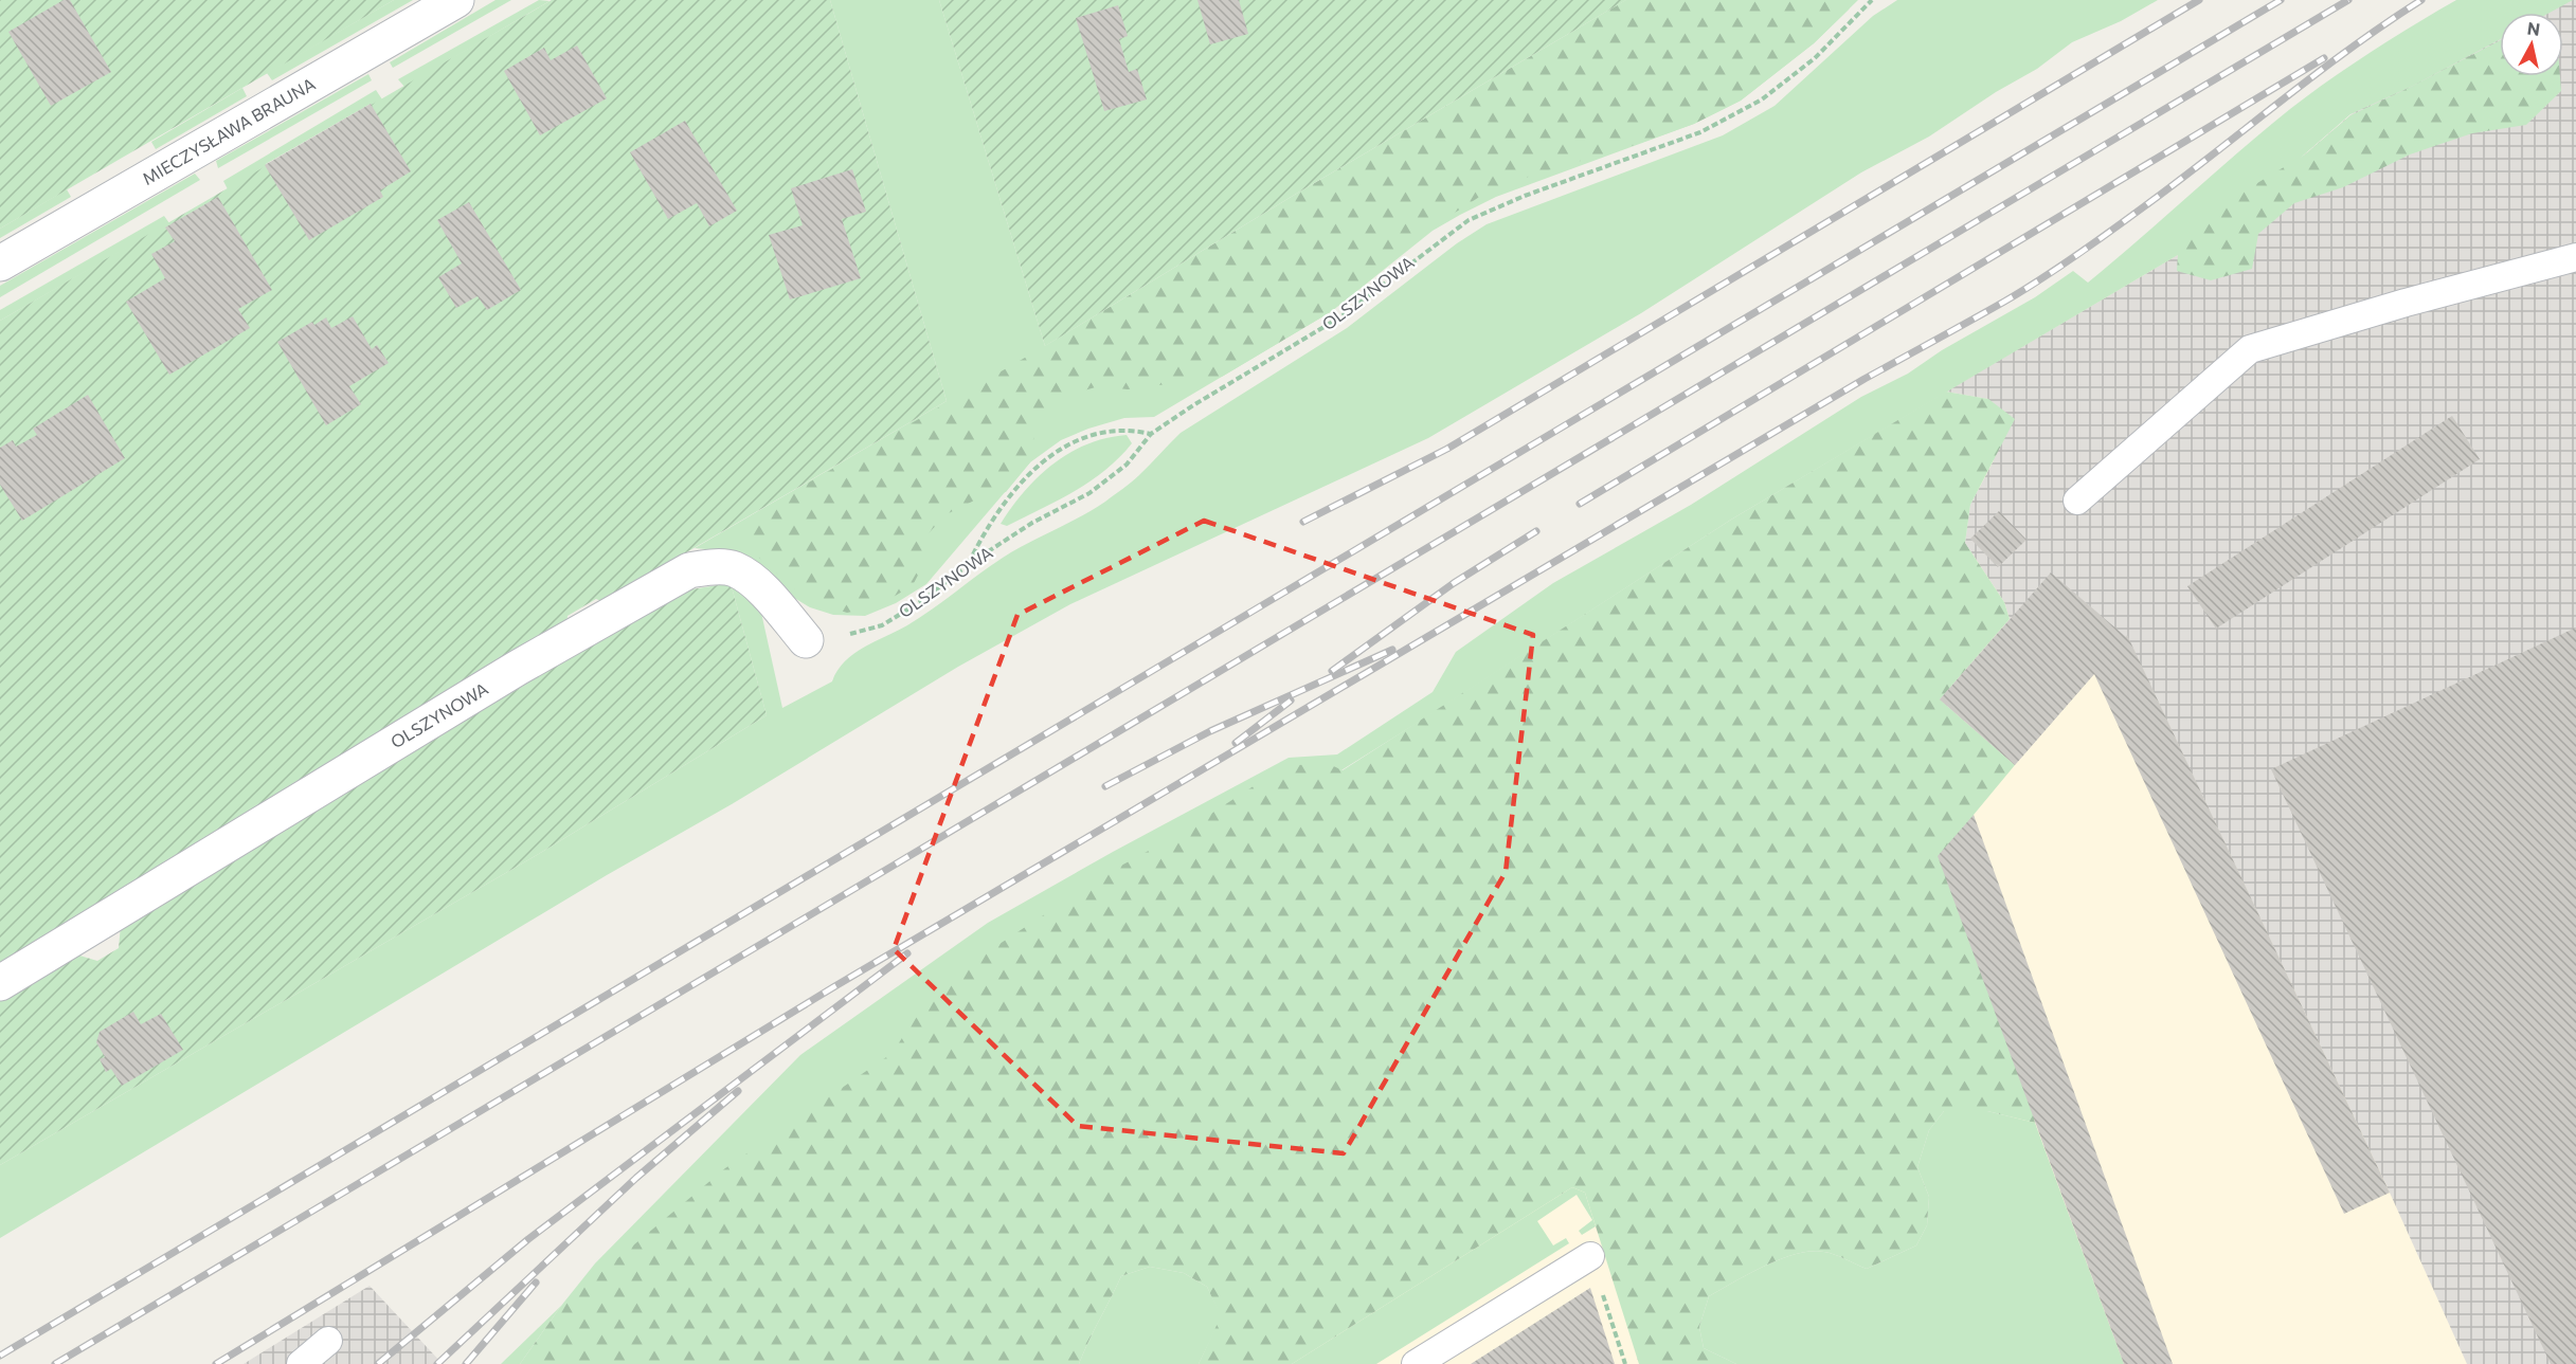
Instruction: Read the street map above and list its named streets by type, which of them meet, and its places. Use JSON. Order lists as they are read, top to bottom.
{
  "streets": {
    "street": ["MIECZYSŁAWA BRAUNA", "OLSZYNOWA"]
  },
  "north": "top"
}
